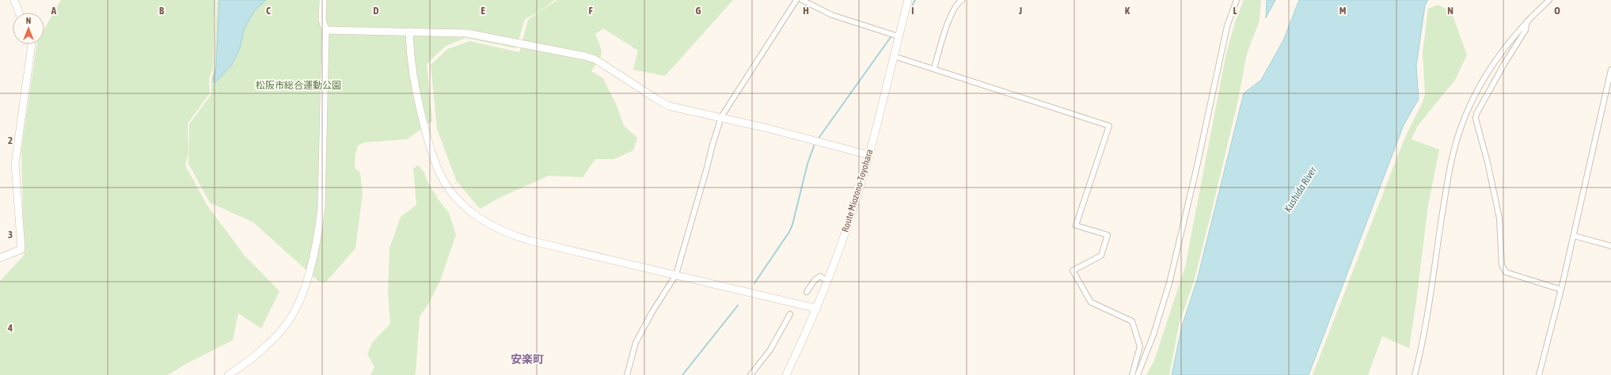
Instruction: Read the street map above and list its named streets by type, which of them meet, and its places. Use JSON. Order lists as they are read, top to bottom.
{
  "streets": {
    "street": ["Route Miozono-Toyohara"]
  },
  "districts": ["安楽町"],
  "water": ["Kushida River"],
  "parks": ["松阪市総合運動公園"],
  "north": "top",
  "grid": {
    "columns": [
      "A",
      "B",
      "C",
      "D",
      "E",
      "F",
      "G",
      "H",
      "I",
      "J",
      "K",
      "L",
      "M",
      "N",
      "O"
    ],
    "rows": ["2", "3", "4"]
  }
}
